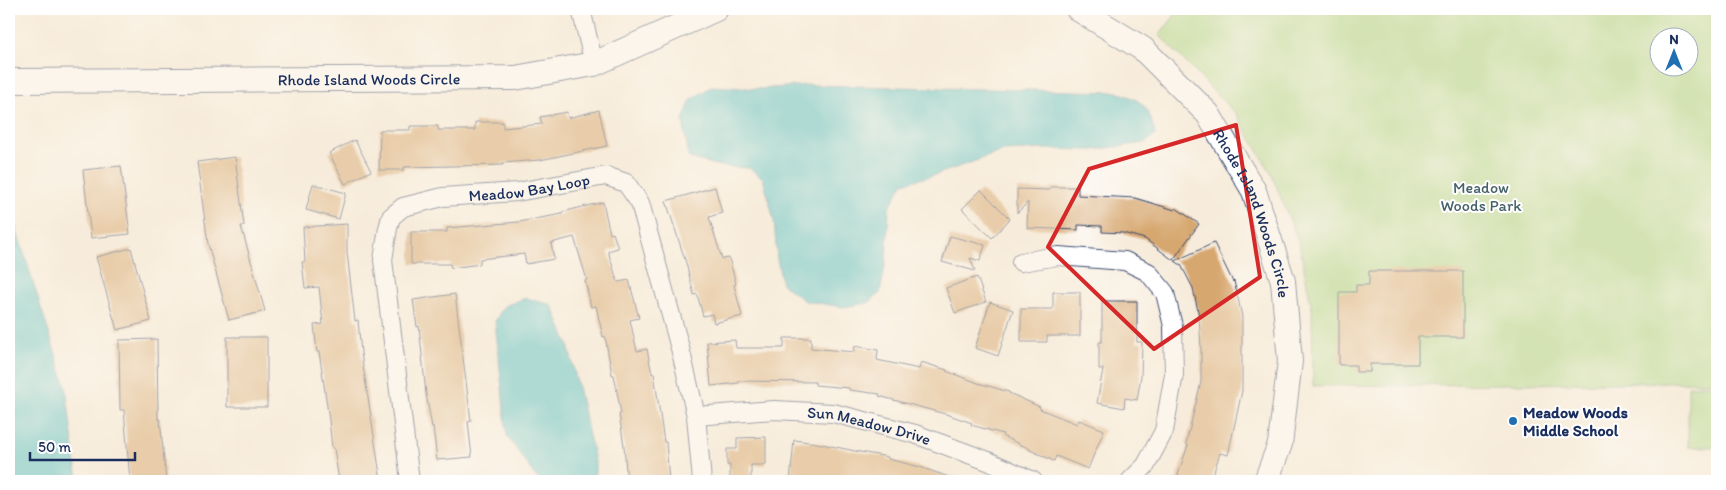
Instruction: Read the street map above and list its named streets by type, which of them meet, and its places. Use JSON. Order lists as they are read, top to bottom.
{
  "streets": {
    "street": ["Rhode Island Woods Circle", "Meadow Bay Loop", "Sun Meadow Drive"]
  },
  "crossings": [
    ["Meadow Bay Loop", "Sun Meadow Drive"]
  ],
  "parks": ["Meadow Woods Park"],
  "places": ["Meadow Woods Middle School"],
  "scale_bar": "50 m",
  "north": "top"
}
